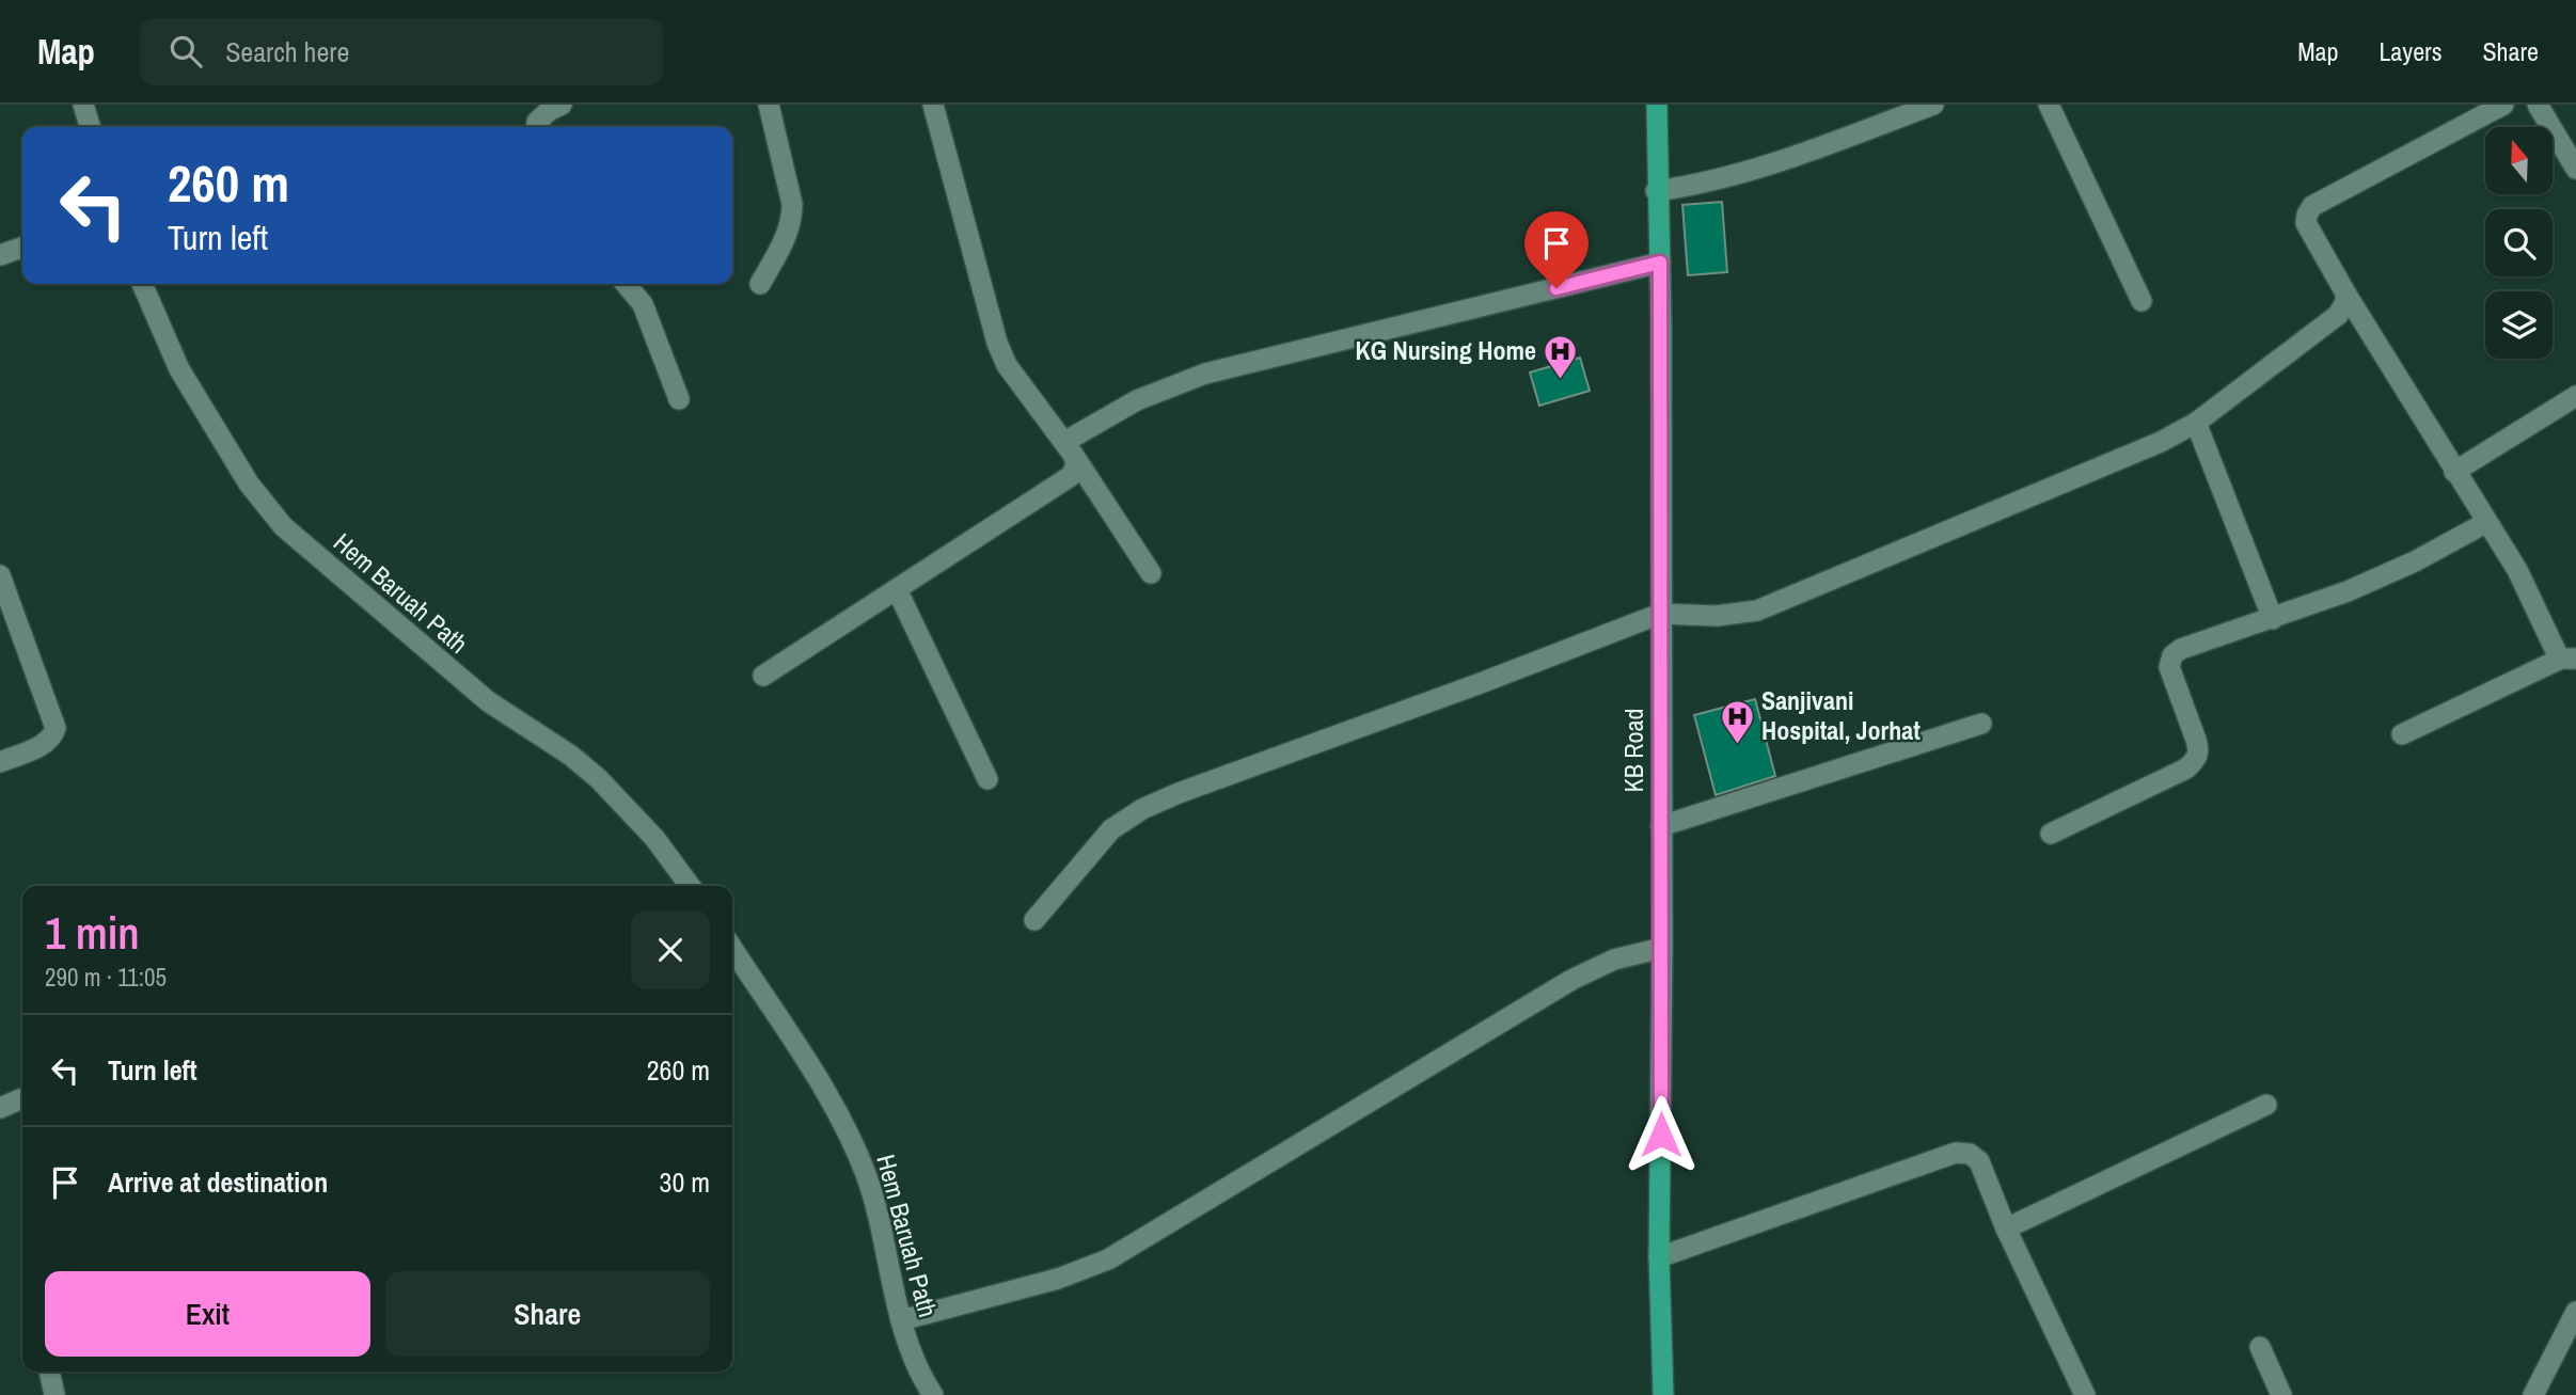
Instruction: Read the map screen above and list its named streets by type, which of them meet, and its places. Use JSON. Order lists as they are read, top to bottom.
{
  "streets": {
    "main road": ["KB Road"],
    "street": ["Hem Baruah Path"]
  },
  "places": {
    "hospital": ["KG Nursing Home", "Sanjivani Hospital, Jorhat"]
  },
  "north": "top",
  "page": {
    "header": "Map",
    "search": "Search here",
    "nav": ["Map", "Layers", "Share"],
    "turn": ["260 m", "Turn left"],
    "heading": ["1 min", "290 m · 11:05"],
    "list": [
      {
        "name": "Turn left",
        "value": "260 m"
      },
      {
        "name": "Arrive at destination",
        "value": "30 m"
      }
    ],
    "buttons": ["Exit", "Share"]
  }
}
